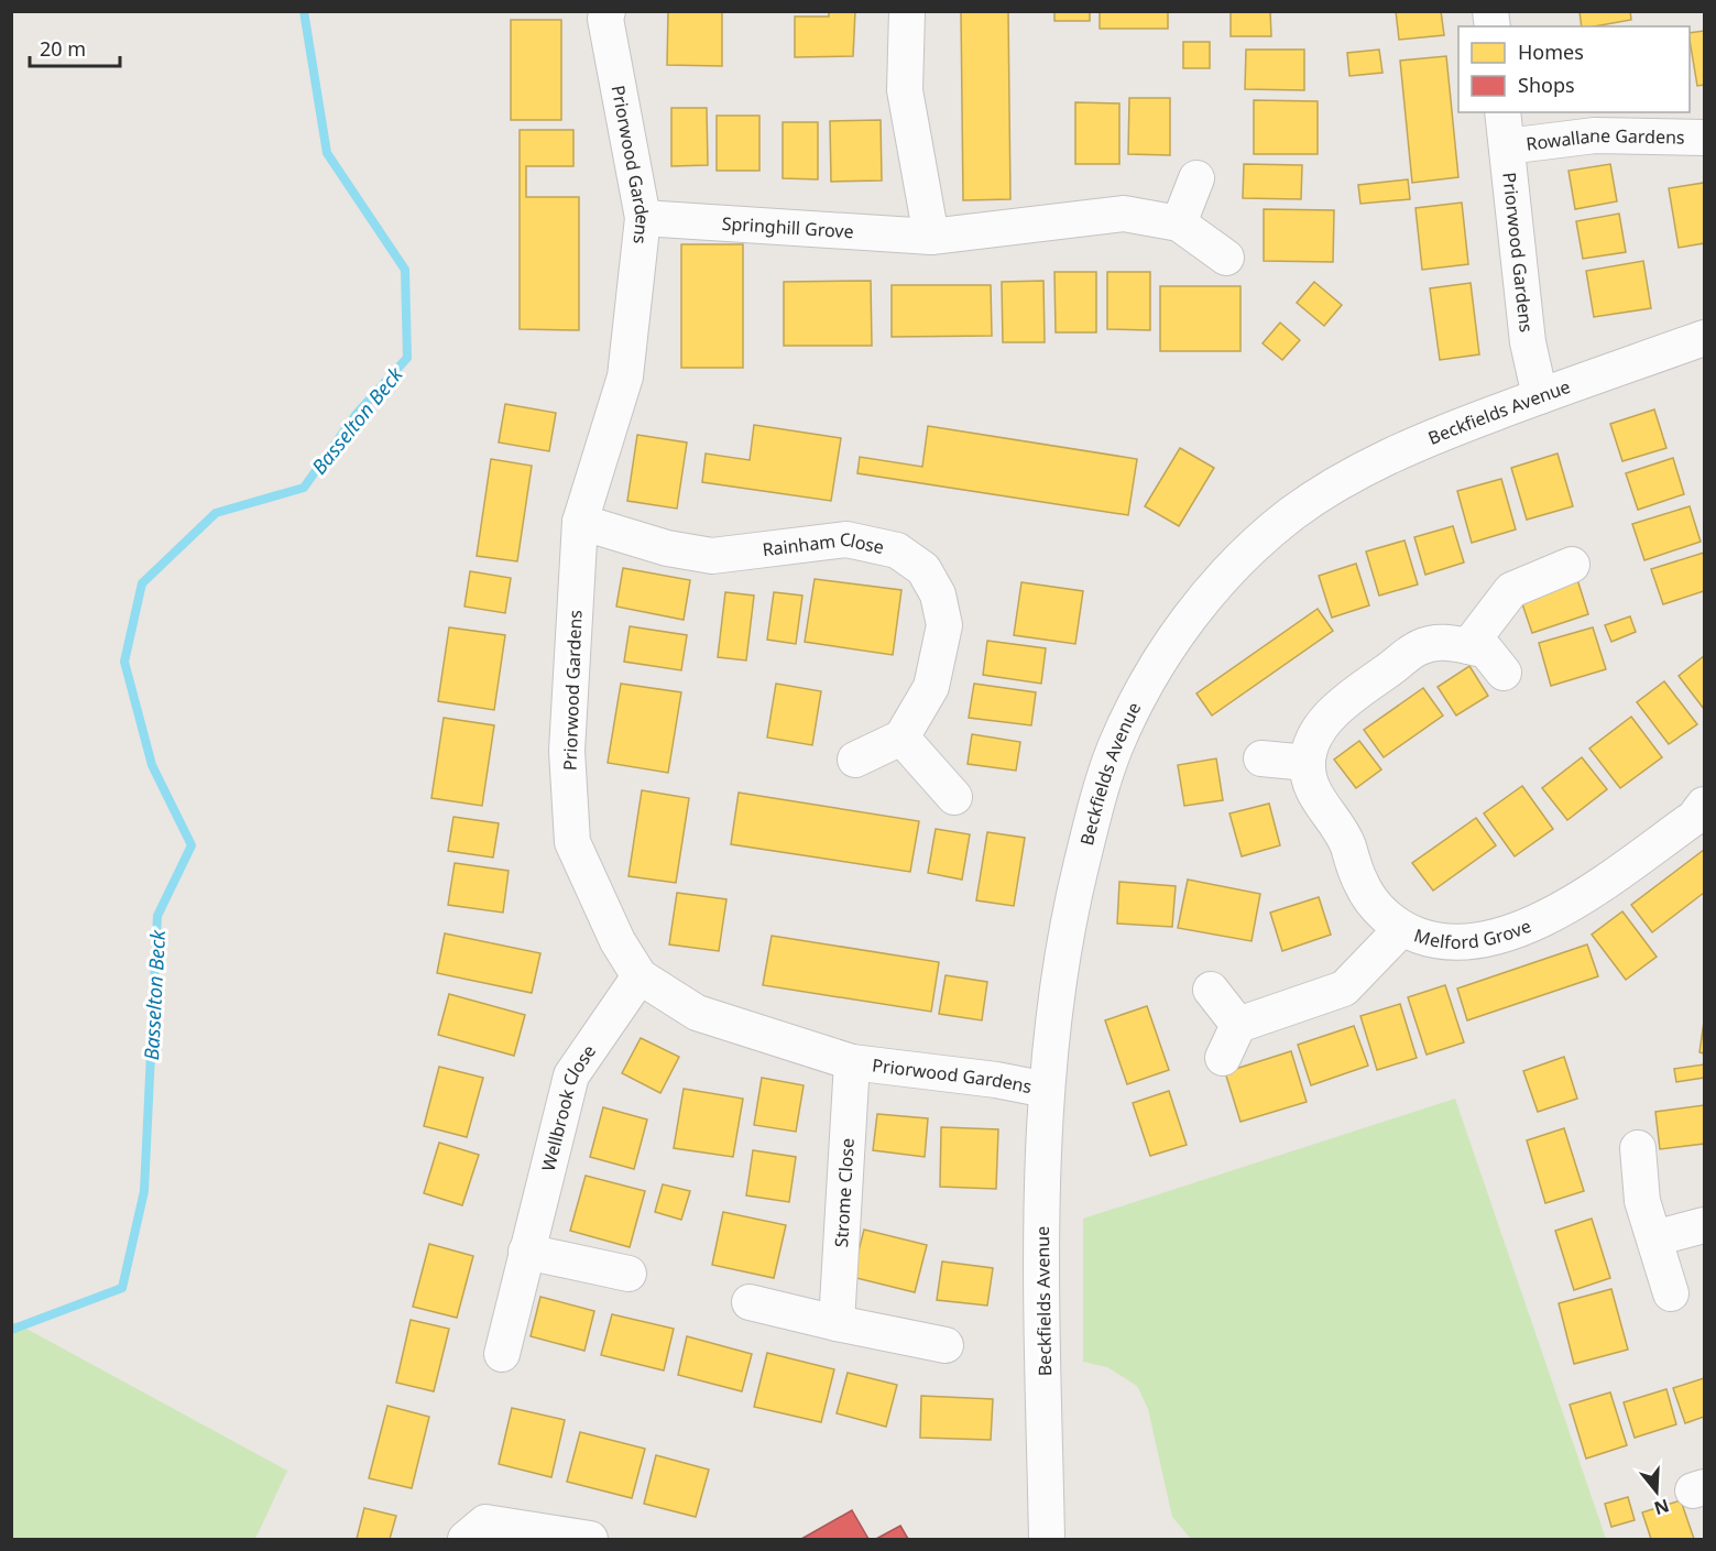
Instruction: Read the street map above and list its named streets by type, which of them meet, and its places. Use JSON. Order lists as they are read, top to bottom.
{
  "streets": {
    "street": [
      "Rowallane Gardens",
      "Priorwood Gardens",
      "Springhill Grove",
      "Beckfields Avenue",
      "Rainham Close",
      "Melford Grove",
      "Wellbrook Close",
      "Strome Close"
    ]
  },
  "crossings": [
    ["Rowallane Gardens", "Priorwood Gardens"],
    ["Priorwood Gardens", "Springhill Grove"],
    ["Priorwood Gardens", "Beckfields Avenue"],
    ["Priorwood Gardens", "Rainham Close"],
    ["Priorwood Gardens", "Wellbrook Close"],
    ["Priorwood Gardens", "Strome Close"]
  ],
  "water": ["Basselton Beck"],
  "legend": ["Homes", "Shops"],
  "scale_bar": "20 m",
  "north": "bottom"
}
